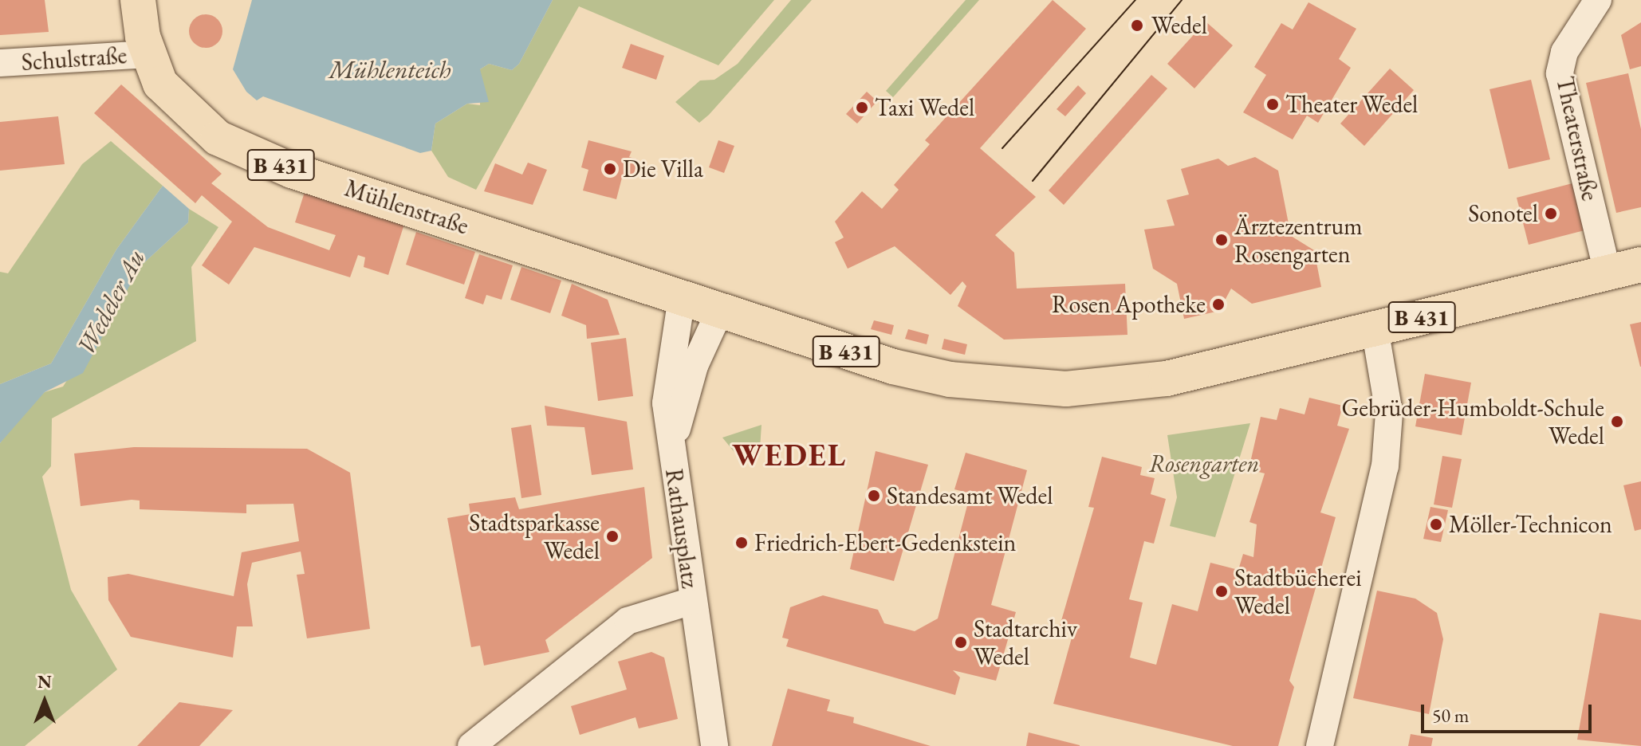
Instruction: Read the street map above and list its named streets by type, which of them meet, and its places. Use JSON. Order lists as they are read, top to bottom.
{
  "streets": {
    "main road": ["B 431", "Mühlenstraße"],
    "street": ["Schulstraße", "Theaterstraße", "Rathausplatz"]
  },
  "crossings": [
    ["Schulstraße", "Mühlenstraße"],
    ["Theaterstraße", "B 431"],
    ["B 431", "Mühlenstraße"],
    ["B 431", "Rathausplatz"],
    ["Mühlenstraße", "Rathausplatz"]
  ],
  "districts": ["WEDEL"],
  "water": ["Mühlenteich", "Wedeler Au"],
  "parks": ["Rosengarten"],
  "places": [
    "Wedel",
    "Theater Wedel",
    "Taxi Wedel",
    "Die Villa",
    "Sonotel",
    "Ärztezentrum Rosengarten",
    "Rosen Apotheke",
    "Gebrüder-Humboldt-Schule Wedel",
    "Standesamt Wedel",
    "Möller-Technicon",
    "Stadtsparkasse Wedel",
    "Friedrich-Ebert-Gedenkstein",
    "Stadtbücherei Wedel",
    "Stadtarchiv Wedel"
  ],
  "scale_bar": "50 m",
  "north": "top"
}
